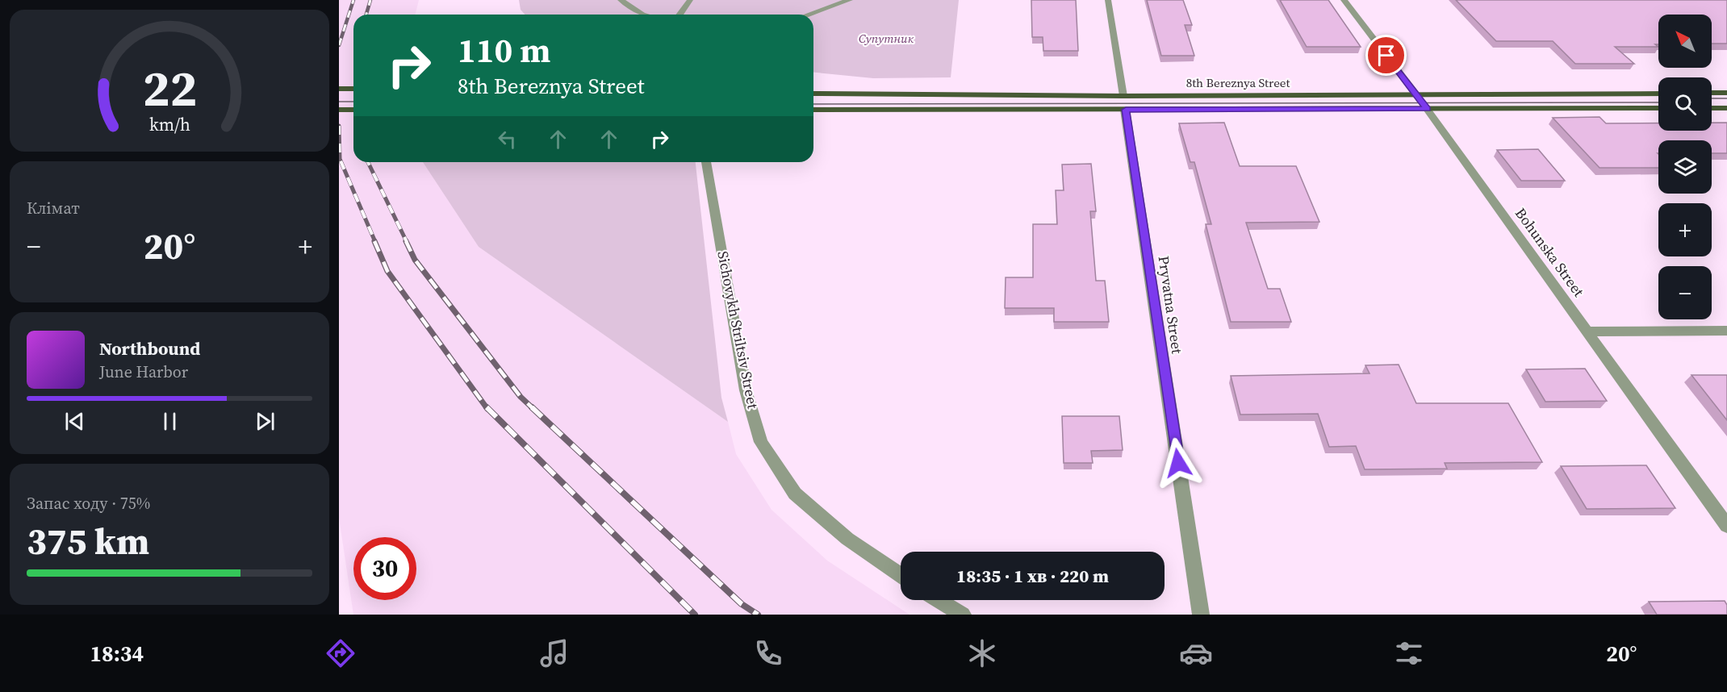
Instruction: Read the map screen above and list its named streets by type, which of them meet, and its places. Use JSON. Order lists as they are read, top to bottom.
{
  "streets": {
    "main road": ["8th Bereznya Street", "Bohunska Street", "Pryvatna Street"],
    "street": ["Sichovykh Striltsiv Street"]
  },
  "crossings": [
    ["8th Bereznya Street", "Bohunska Street"],
    ["8th Bereznya Street", "Pryvatna Street"]
  ],
  "parks": ["Супутник"],
  "north": "top left",
  "page": {
    "map_buttons": ["+", "−"],
    "turn": ["110 m", "8th Bereznya Street"],
    "tile": [
      "Клімат",
      ["Запас ходу · 75%", "375 km"]
    ],
    "heat": ["−", "20°", "+"],
    "song": ["Northbound", "June Harbor"],
    "limit": "30",
    "trip": "18:35 · 1 хв · 220 m",
    "tabs": ["18:34", "20°"],
    "gauge": ["22", "km/h"]
  }
}
